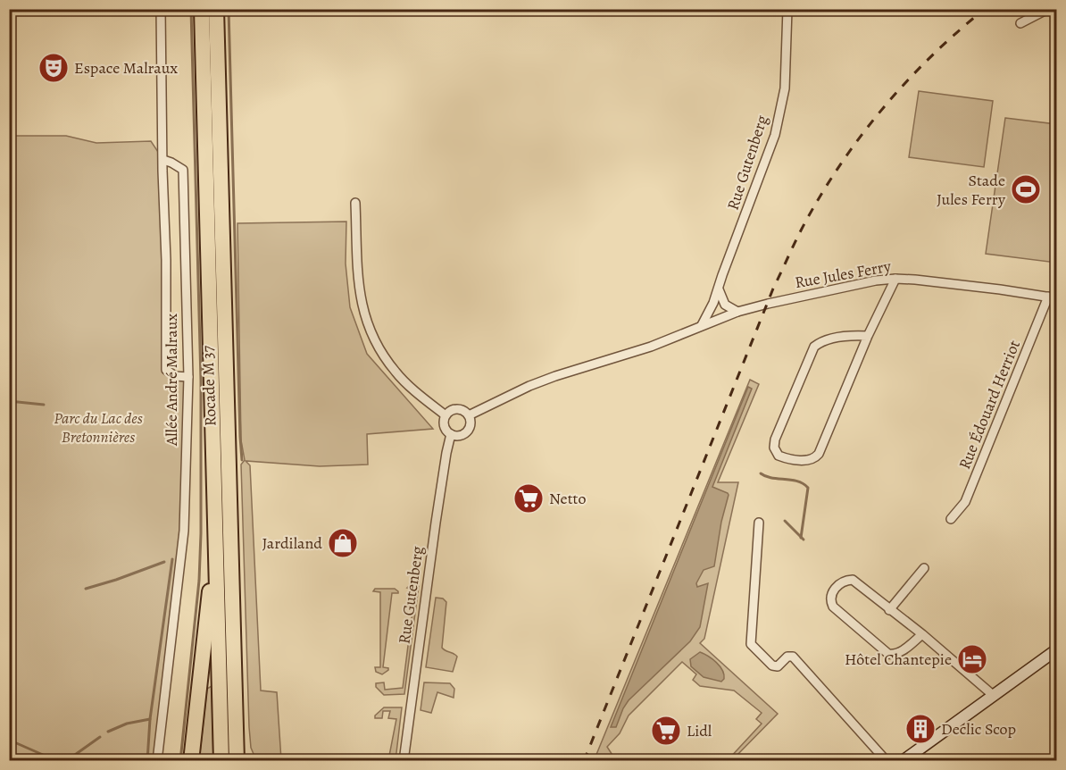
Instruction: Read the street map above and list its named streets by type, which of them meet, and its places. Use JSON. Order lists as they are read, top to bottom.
{
  "streets": {
    "highway": ["Rocade M 37"],
    "street": [
      "Rue Gutenberg",
      "Rue Jules Ferry",
      "Allée André Malraux",
      "Rue Édouard Herriot"
    ]
  },
  "crossings": [
    ["Rue Gutenberg", "Rue Jules Ferry"],
    ["Rue Jules Ferry", "Rue Édouard Herriot"]
  ],
  "parks": ["Parc du Lac des Bretonnières"],
  "places": {
    "theatre": ["Espace Malraux"],
    "sports": ["Stade Jules Ferry"],
    "supermarket": ["Netto", "Lidl"],
    "shop": ["Jardiland"],
    "hotel": ["Hôtel Chantepie"],
    "building": ["Declic Scop"]
  }
}
